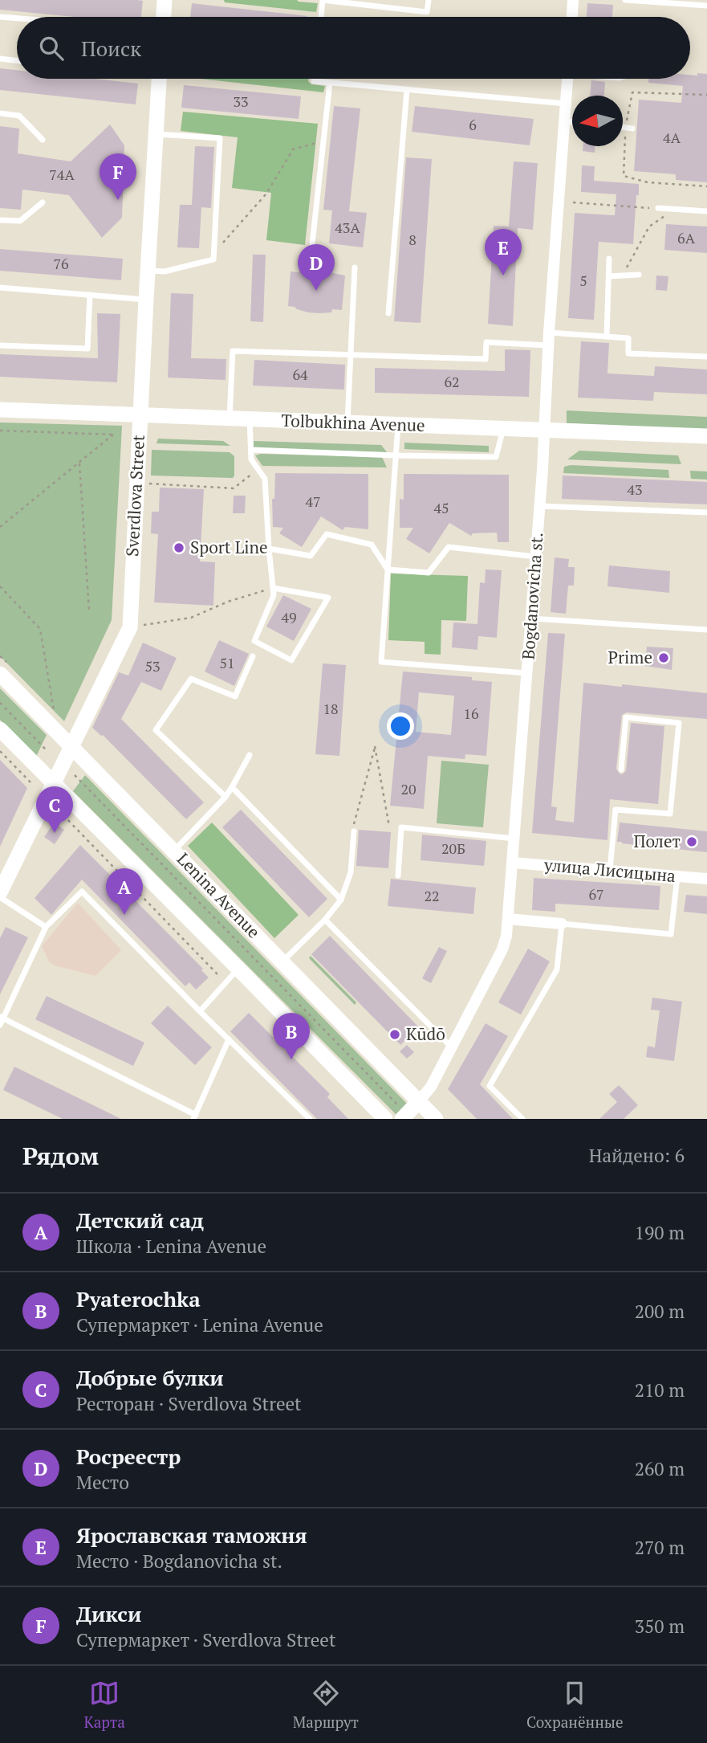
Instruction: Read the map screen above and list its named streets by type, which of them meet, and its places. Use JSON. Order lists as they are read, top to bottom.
{
  "streets": {
    "main road": ["Tolbukhina Avenue", "Sverdlova Street", "Lenina Avenue"],
    "street": ["Bogdanovicha st.", "улица Лисицына"]
  },
  "crossings": [
    ["Tolbukhina Avenue", "Sverdlova Street"],
    ["Tolbukhina Avenue", "Bogdanovicha st."],
    ["Sverdlova Street", "Lenina Avenue"],
    ["Bogdanovicha st.", "улица Лисицына"],
    ["Bogdanovicha st.", "Lenina Avenue"]
  ],
  "places": [
    "Sport Line",
    "Prime",
    "Полет",
    "Kūdō"
  ],
  "house_numbers": [
    "33",
    "6",
    "4А",
    "74А",
    "43А",
    "6А",
    "8",
    "76",
    "5",
    "64",
    "62",
    "43",
    "47",
    "45",
    "49",
    "51",
    "53",
    "18",
    "16",
    "20",
    "20Б",
    "67",
    "22"
  ],
  "north": "left",
  "page": {
    "search": "Поиск",
    "pins": [
      "F",
      "E",
      "D",
      "C",
      "A",
      "B"
    ],
    "heading": ["Рядом", "Найдено: 6"],
    "list": [
      {
        "mark": "A",
        "name": "Детский сад",
        "note": "Школа · Lenina Avenue",
        "value": "190 m"
      },
      {
        "mark": "B",
        "name": "Pyaterochka",
        "note": "Супермаркет · Lenina Avenue",
        "value": "200 m"
      },
      {
        "mark": "C",
        "name": "Добрые булки",
        "note": "Ресторан · Sverdlova Street",
        "value": "210 m"
      },
      {
        "mark": "D",
        "name": "Росреестр",
        "note": "Место",
        "value": "260 m"
      },
      {
        "mark": "E",
        "name": "Ярославская таможня",
        "note": "Место · Bogdanovicha st.",
        "value": "270 m"
      },
      {
        "mark": "F",
        "name": "Дикси",
        "note": "Супермаркет · Sverdlova Street",
        "value": "350 m"
      }
    ],
    "nav": ["Карта", "Маршрут", "Сохранённые"]
  }
}
